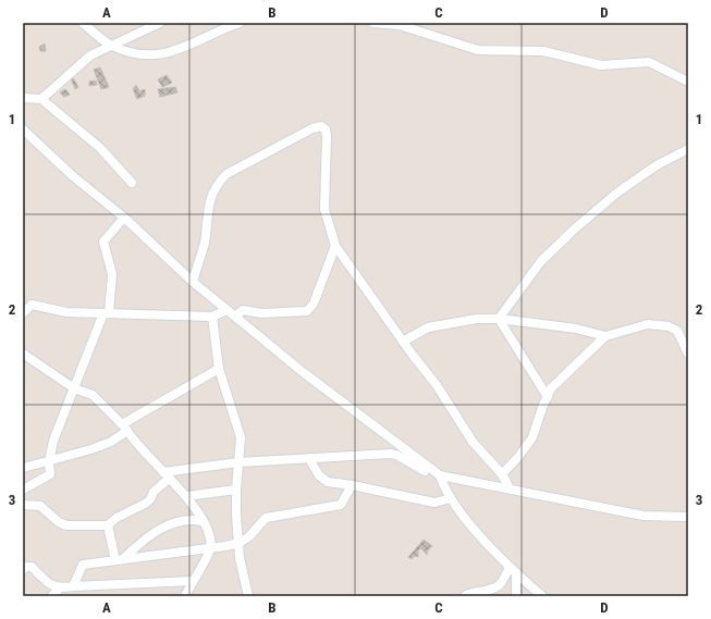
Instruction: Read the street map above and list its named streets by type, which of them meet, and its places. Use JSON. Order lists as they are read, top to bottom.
{
  "grid": {
    "columns": [
      "A",
      "B",
      "C",
      "D"
    ],
    "rows": ["1", "2", "3"]
  }
}
